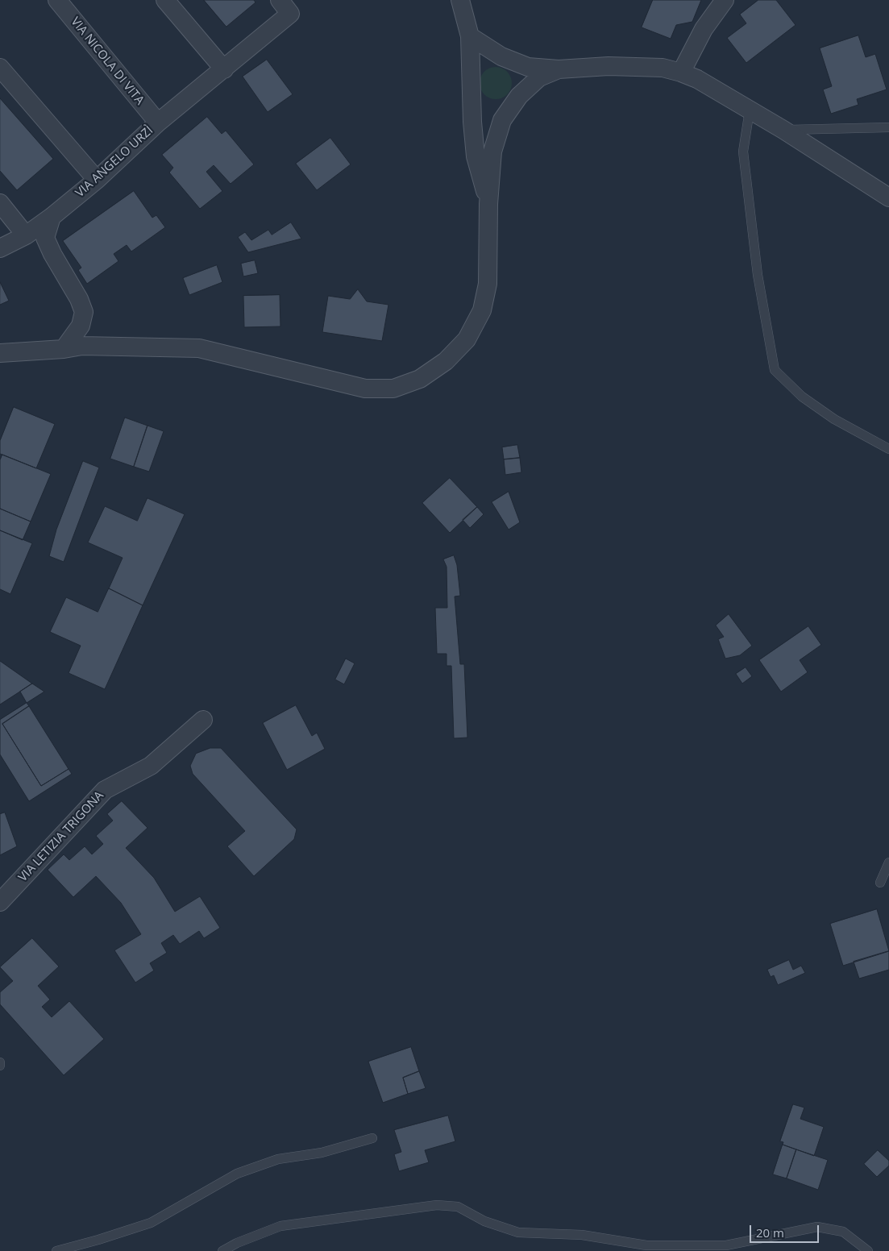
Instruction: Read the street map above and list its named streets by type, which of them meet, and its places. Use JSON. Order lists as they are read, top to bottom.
{
  "streets": {
    "street": ["VIA NICOLA DI VITA", "VIA ANGELO URZÌ", "VIA LETIZIA TRIGONA"]
  },
  "crossings": [
    ["VIA NICOLA DI VITA", "VIA ANGELO URZÌ"]
  ],
  "scale_bar": "20 m"
}
